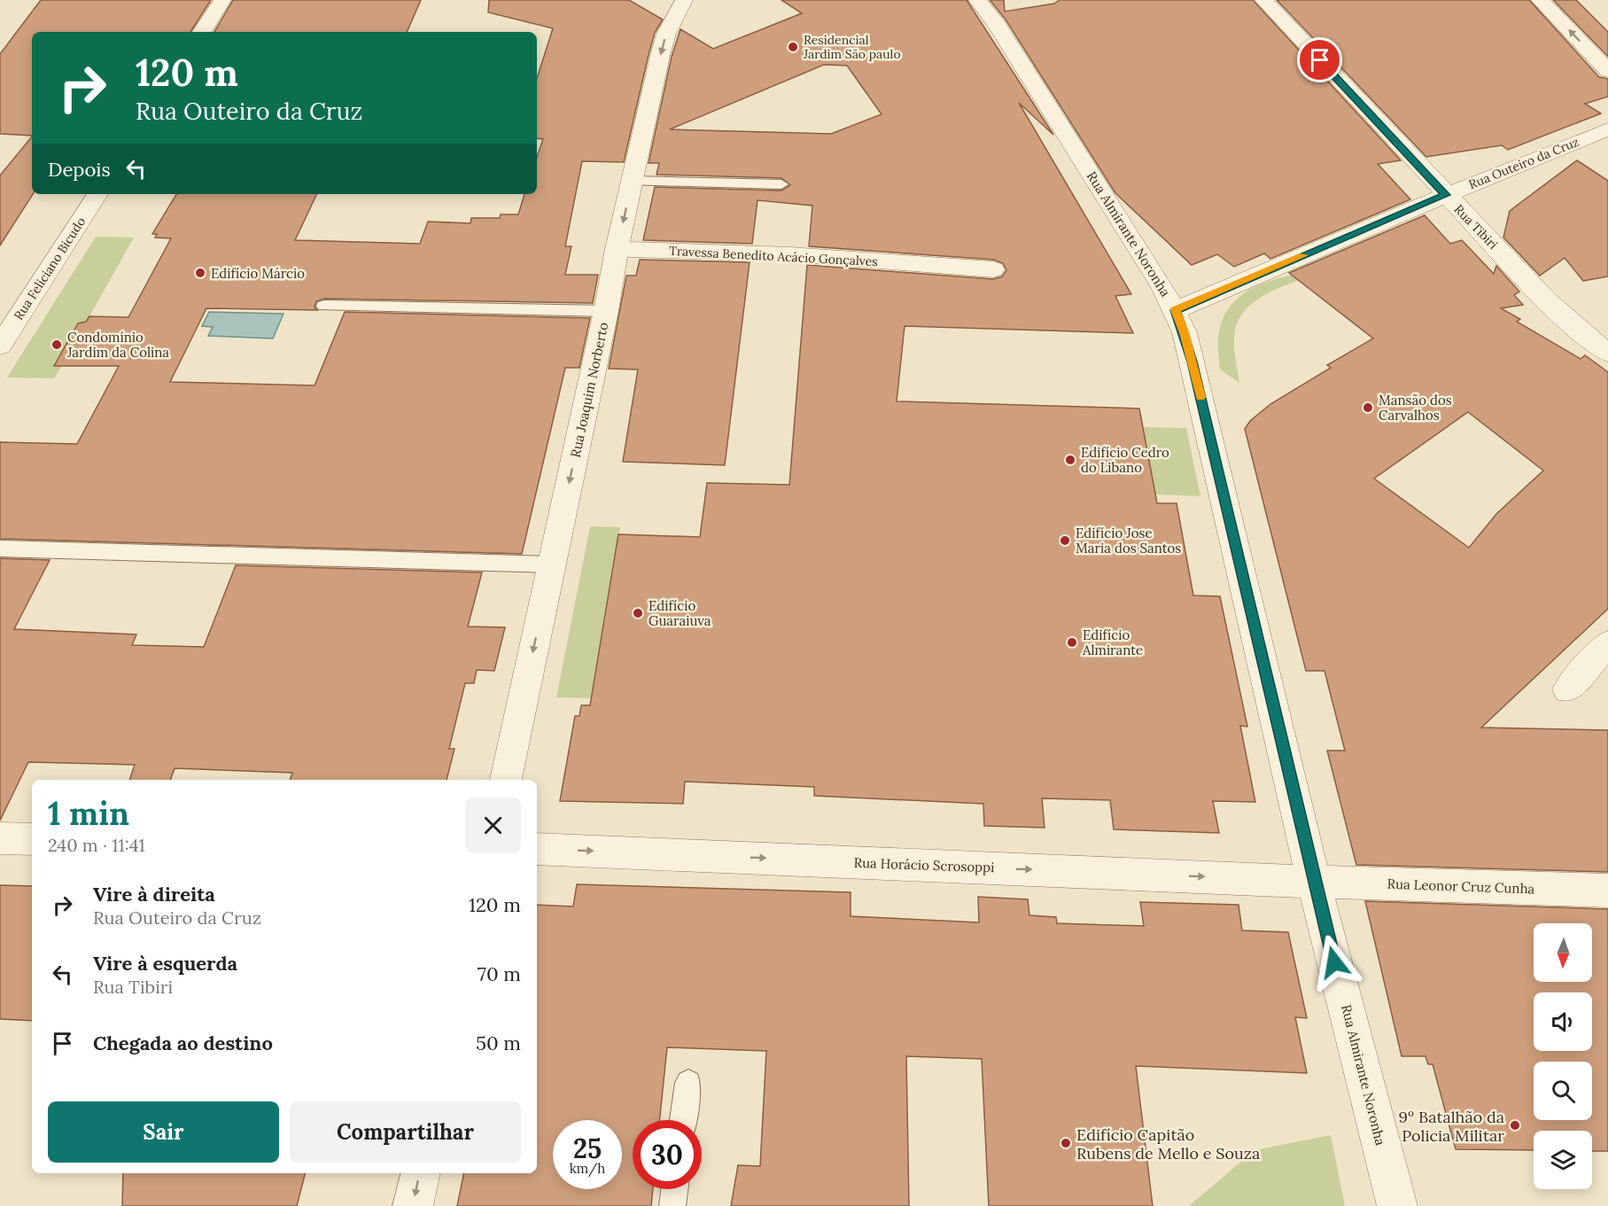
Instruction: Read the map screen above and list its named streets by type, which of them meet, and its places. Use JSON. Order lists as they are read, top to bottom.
{
  "streets": {
    "street": [
      "Rua Outeiro da Cruz",
      "Rua Tibiri",
      "Rua Almirante Noronha",
      "Travessa Benedito Acácio Gonçalves",
      "Rua Feliciano Bicudo",
      "Rua Joaquim Norberto",
      "Rua Horácio Scrosoppi",
      "Rua Leonor Cruz Cunha"
    ]
  },
  "crossings": [
    ["Rua Outeiro da Cruz", "Rua Tibiri"],
    ["Rua Outeiro da Cruz", "Rua Almirante Noronha"],
    ["Rua Almirante Noronha", "Rua Horácio Scrosoppi"],
    ["Rua Almirante Noronha", "Rua Leonor Cruz Cunha"],
    ["Travessa Benedito Acácio Gonçalves", "Rua Joaquim Norberto"],
    ["Rua Horácio Scrosoppi", "Rua Leonor Cruz Cunha"]
  ],
  "one_way": ["Rua Joaquim Norberto", "Rua Horácio Scrosoppi"],
  "places": [
    "Residencial Jardim São paulo",
    "Edifício Márcio",
    "Condomínio Jardim da Colina",
    "Mansão dos Carvalhos",
    "Edifício Cedro do Libano",
    "Edifício Jose Maria dos Santos",
    "Edifício Guaraiuva",
    "Edifício Almirante",
    "9º Batalhão da Policia Militar",
    "Edifício Capitão Rubens de Mello e Souza"
  ],
  "north": "bottom",
  "page": {
    "turn": ["120 m", "Rua Outeiro da Cruz"],
    "then": "Depois",
    "heading": ["1 min", "240 m · 11:41"],
    "list": [
      {
        "name": "Vire à direita",
        "note": "Rua Outeiro da Cruz",
        "value": "120 m"
      },
      {
        "name": "Vire à esquerda",
        "note": "Rua Tibiri",
        "value": "70 m"
      },
      {
        "name": "Chegada ao destino",
        "value": "50 m"
      }
    ],
    "buttons": ["Sair", "Compartilhar"],
    "speed": "25 km/h",
    "limit": "30"
  }
}
